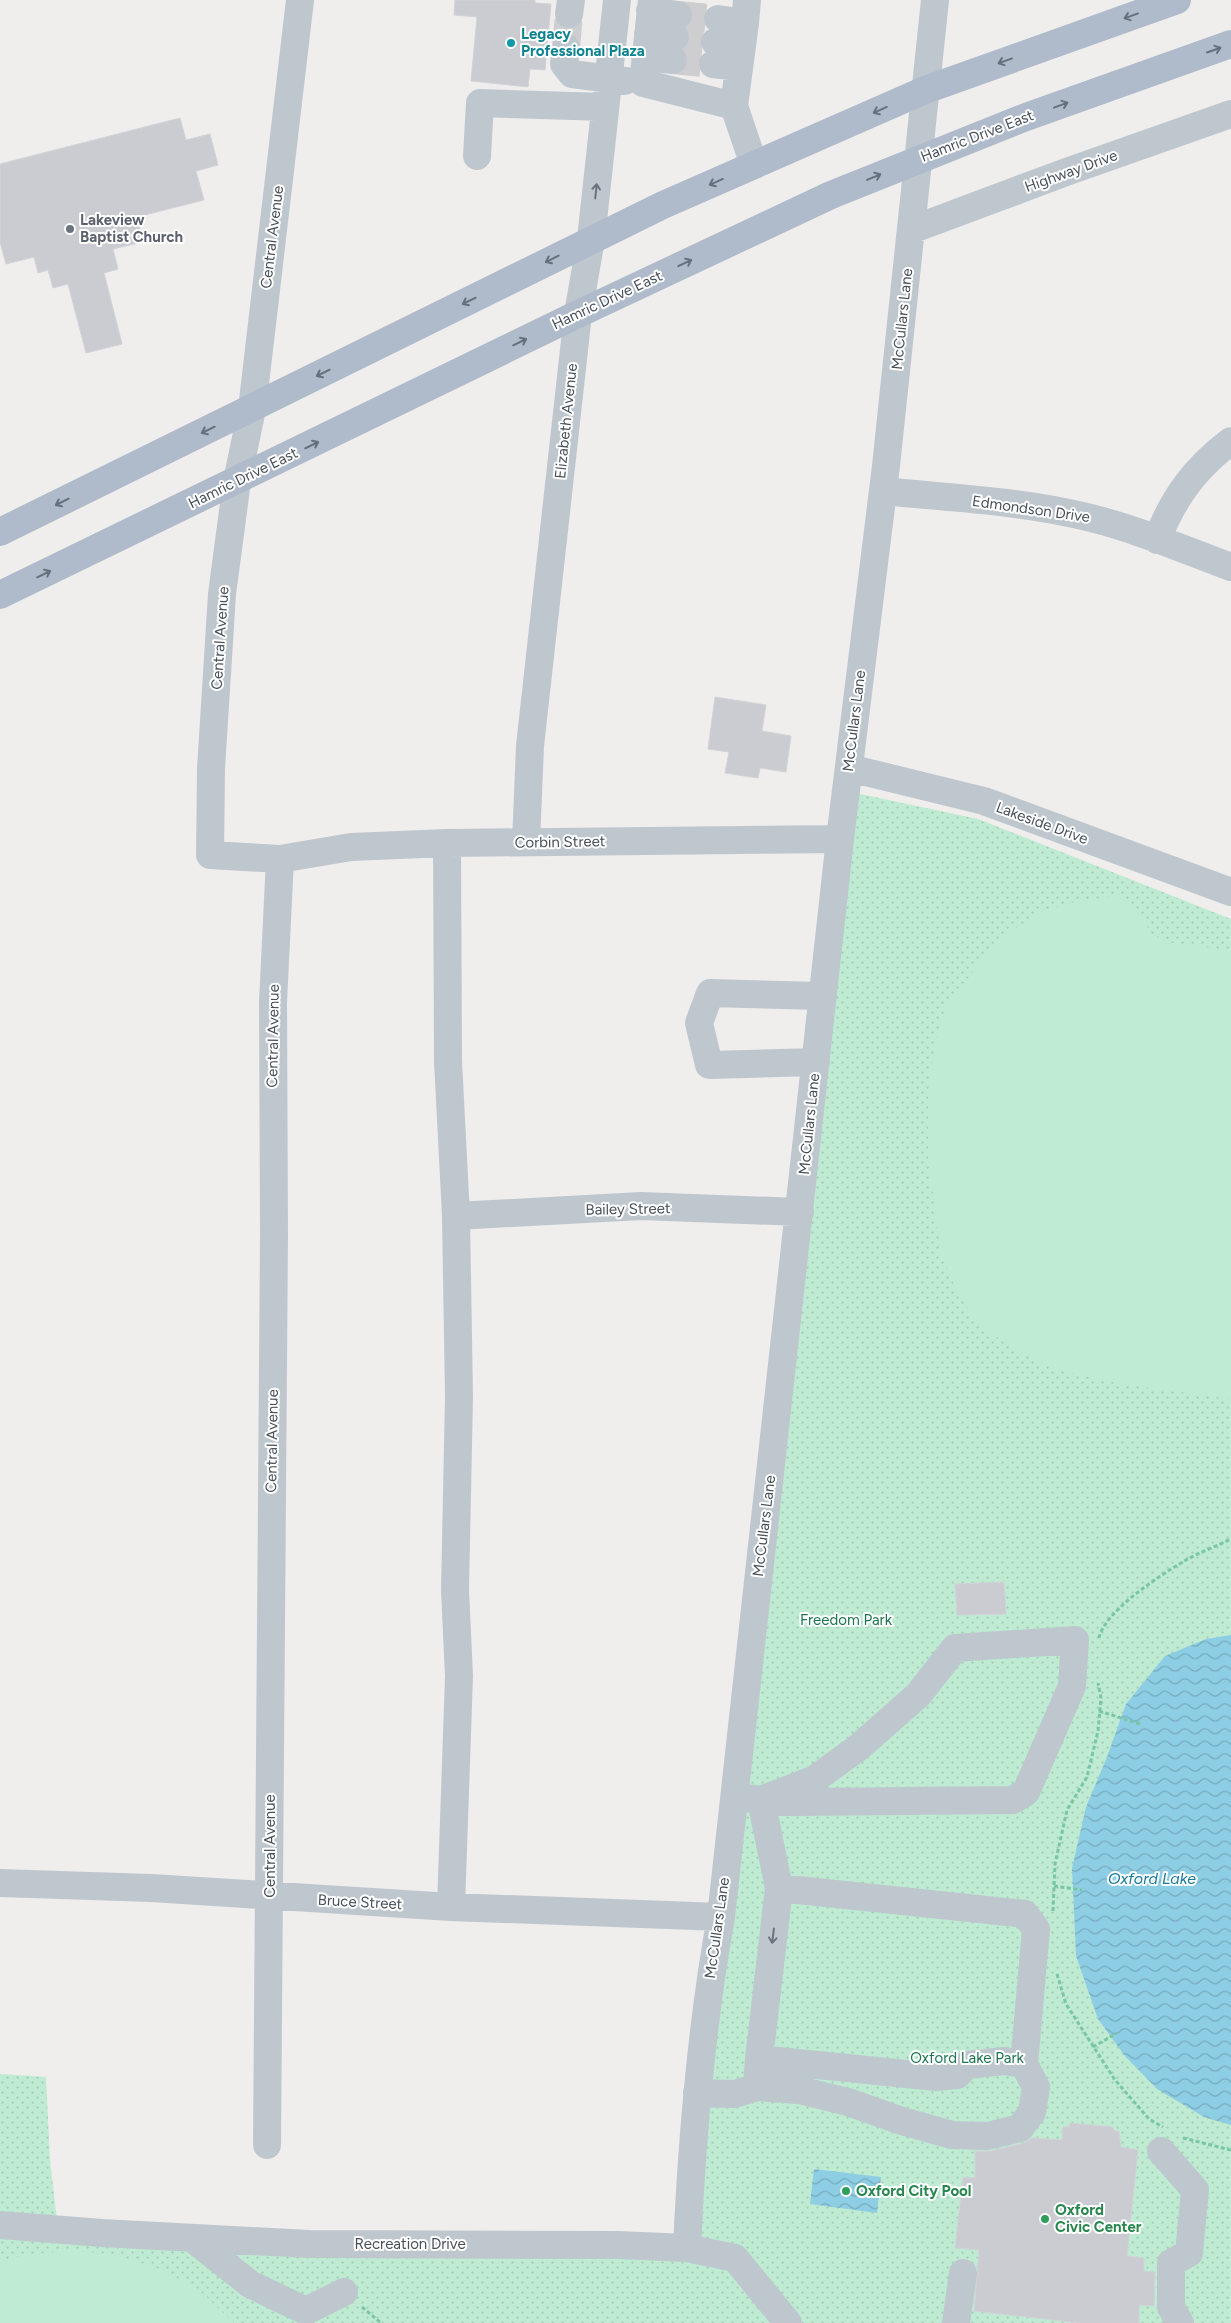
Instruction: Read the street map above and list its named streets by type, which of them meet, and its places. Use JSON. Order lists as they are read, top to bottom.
{
  "streets": {
    "main road": ["Hamric Drive East"],
    "street": [
      "Highway Drive",
      "Central Avenue",
      "McCullars Lane",
      "Elizabeth Avenue",
      "Edmondson Drive",
      "Lakeside Drive",
      "Corbin Street",
      "Bailey Street",
      "Bruce Street",
      "Recreation Drive"
    ]
  },
  "crossings": [
    ["Hamric Drive East", "Central Avenue"],
    ["Hamric Drive East", "McCullars Lane"],
    ["Hamric Drive East", "Elizabeth Avenue"],
    ["Highway Drive", "McCullars Lane"],
    ["Central Avenue", "Corbin Street"],
    ["Central Avenue", "Bruce Street"],
    ["McCullars Lane", "Edmondson Drive"],
    ["McCullars Lane", "Lakeside Drive"],
    ["McCullars Lane", "Corbin Street"],
    ["McCullars Lane", "Bailey Street"],
    ["McCullars Lane", "Bruce Street"],
    ["McCullars Lane", "Recreation Drive"],
    ["Elizabeth Avenue", "Corbin Street"]
  ],
  "water": ["Oxford Lake"],
  "parks": ["Freedom Park", "Oxford Lake Park"],
  "places": [
    "Legacy Professional Plaza",
    "Lakeview Baptist Church",
    "Oxford City Pool",
    "Oxford Civic Center"
  ]
}
